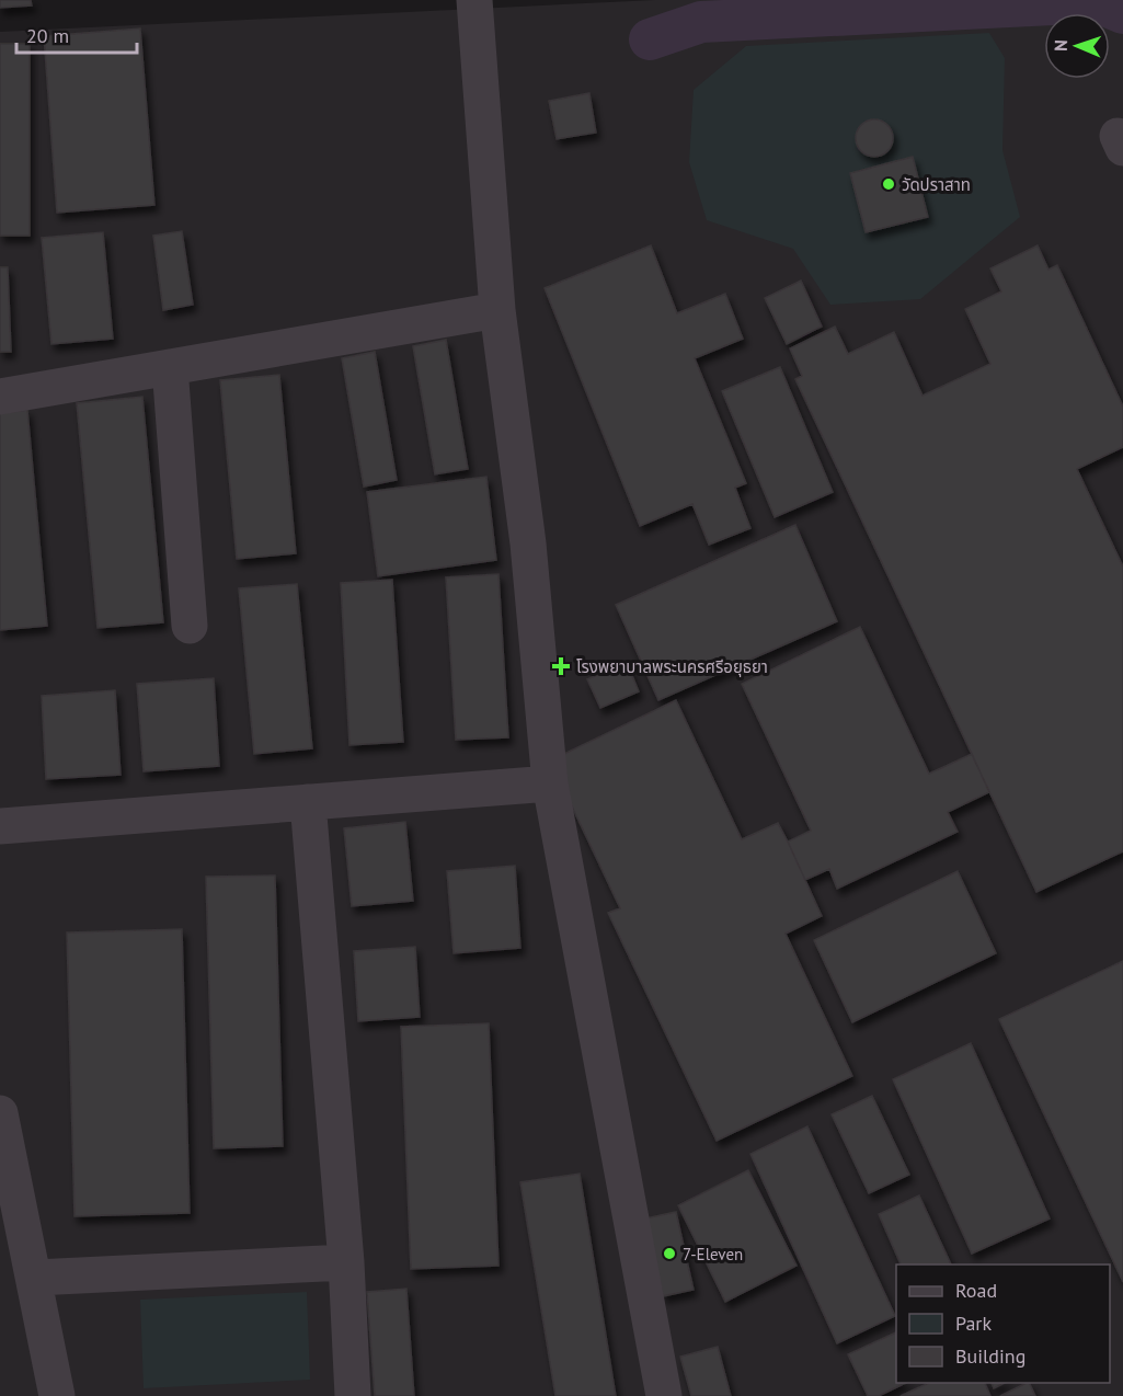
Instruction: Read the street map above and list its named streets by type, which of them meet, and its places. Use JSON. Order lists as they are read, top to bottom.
{
  "places": {
    "other": ["วัดปราสาท", "7-Eleven"],
    "health": ["โรงพยาบาลพระนครศรีอยุธยา"]
  },
  "legend": ["Road", "Park", "Building"],
  "scale_bar": "20 m",
  "north": "left"
}
